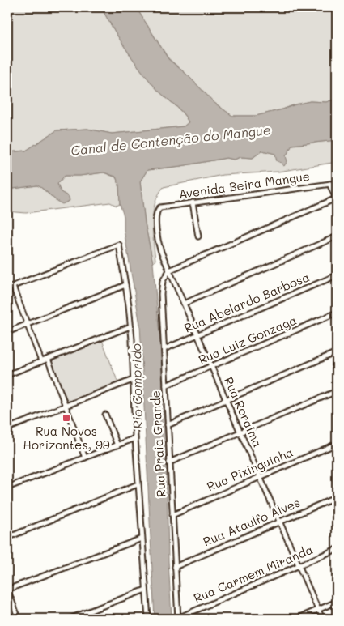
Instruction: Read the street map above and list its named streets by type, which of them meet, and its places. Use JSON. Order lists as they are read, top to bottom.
{
  "streets": {
    "street": [
      "Avenida Beira Mangue",
      "Rua Abelardo Barbosa",
      "Rua Luiz Gonzaga",
      "Rua Roraima",
      "Rua Praia Grande",
      "Rua Pixinguinha",
      "Rua Ataulfo Alves",
      "Rua Carmem Miranda"
    ]
  },
  "crossings": [
    ["Avenida Beira Mangue", "Rua Roraima"],
    ["Rua Abelardo Barbosa", "Rua Roraima"],
    ["Rua Abelardo Barbosa", "Rua Praia Grande"],
    ["Rua Luiz Gonzaga", "Rua Roraima"],
    ["Rua Luiz Gonzaga", "Rua Praia Grande"],
    ["Rua Roraima", "Rua Praia Grande"],
    ["Rua Roraima", "Rua Pixinguinha"],
    ["Rua Roraima", "Rua Ataulfo Alves"],
    ["Rua Roraima", "Rua Carmem Miranda"],
    ["Rua Praia Grande", "Rua Pixinguinha"],
    ["Rua Praia Grande", "Rua Ataulfo Alves"],
    ["Rua Praia Grande", "Rua Carmem Miranda"]
  ],
  "water": ["Canal de Contenção do Mangue", "Rio Comprido"],
  "places": {
    "transit": ["Rua Novos Horizontes, 99"]
  }
}
